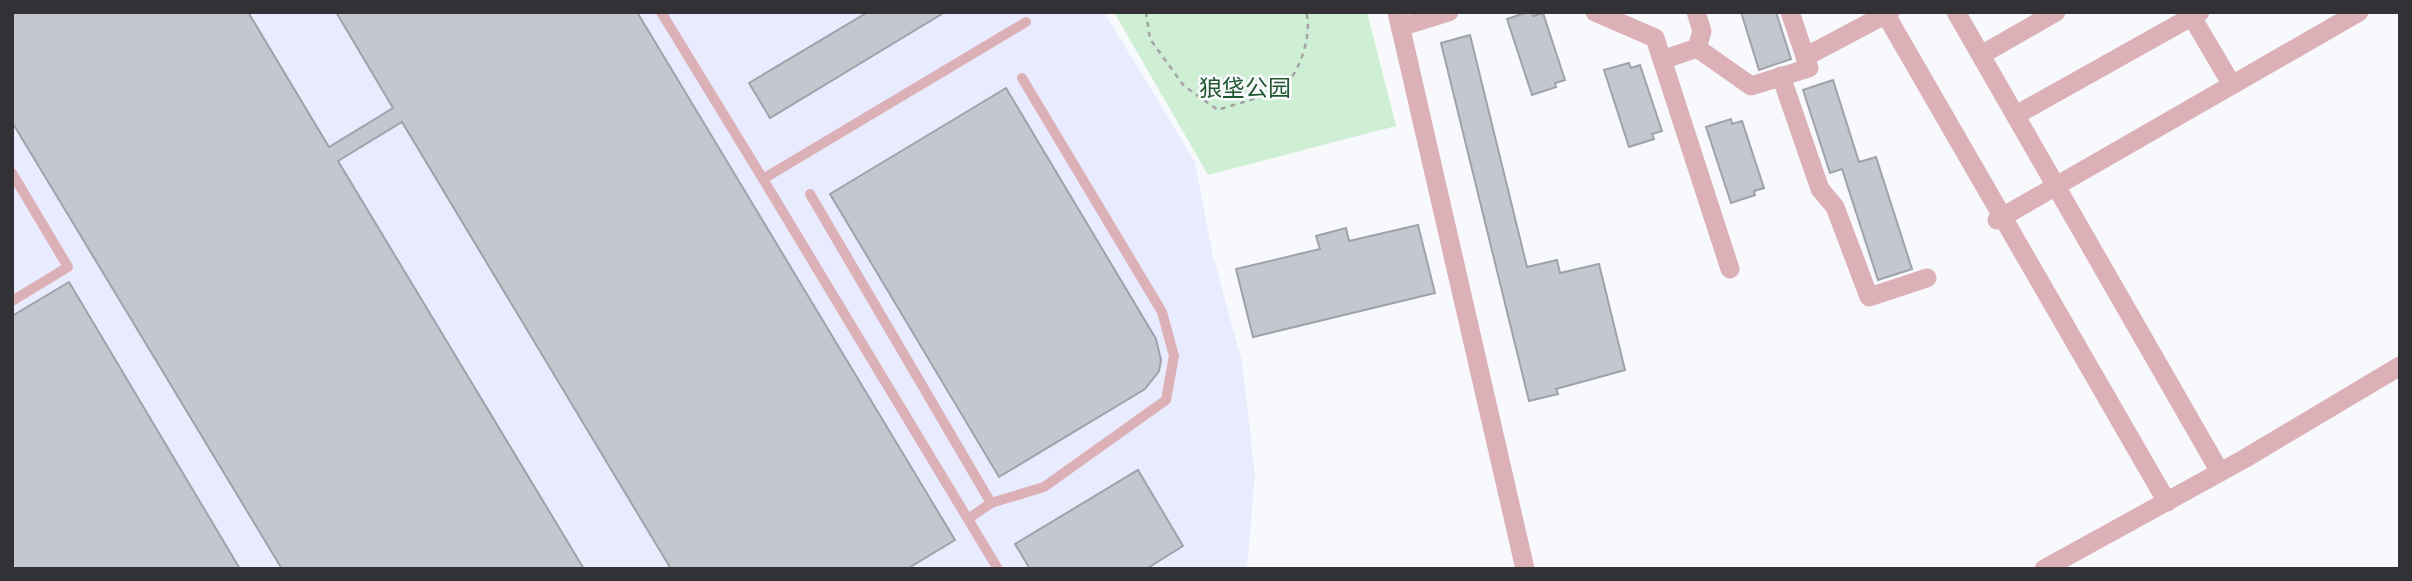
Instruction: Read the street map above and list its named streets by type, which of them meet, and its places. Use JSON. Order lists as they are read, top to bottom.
{
  "parks": ["狼垡公园"]
}
